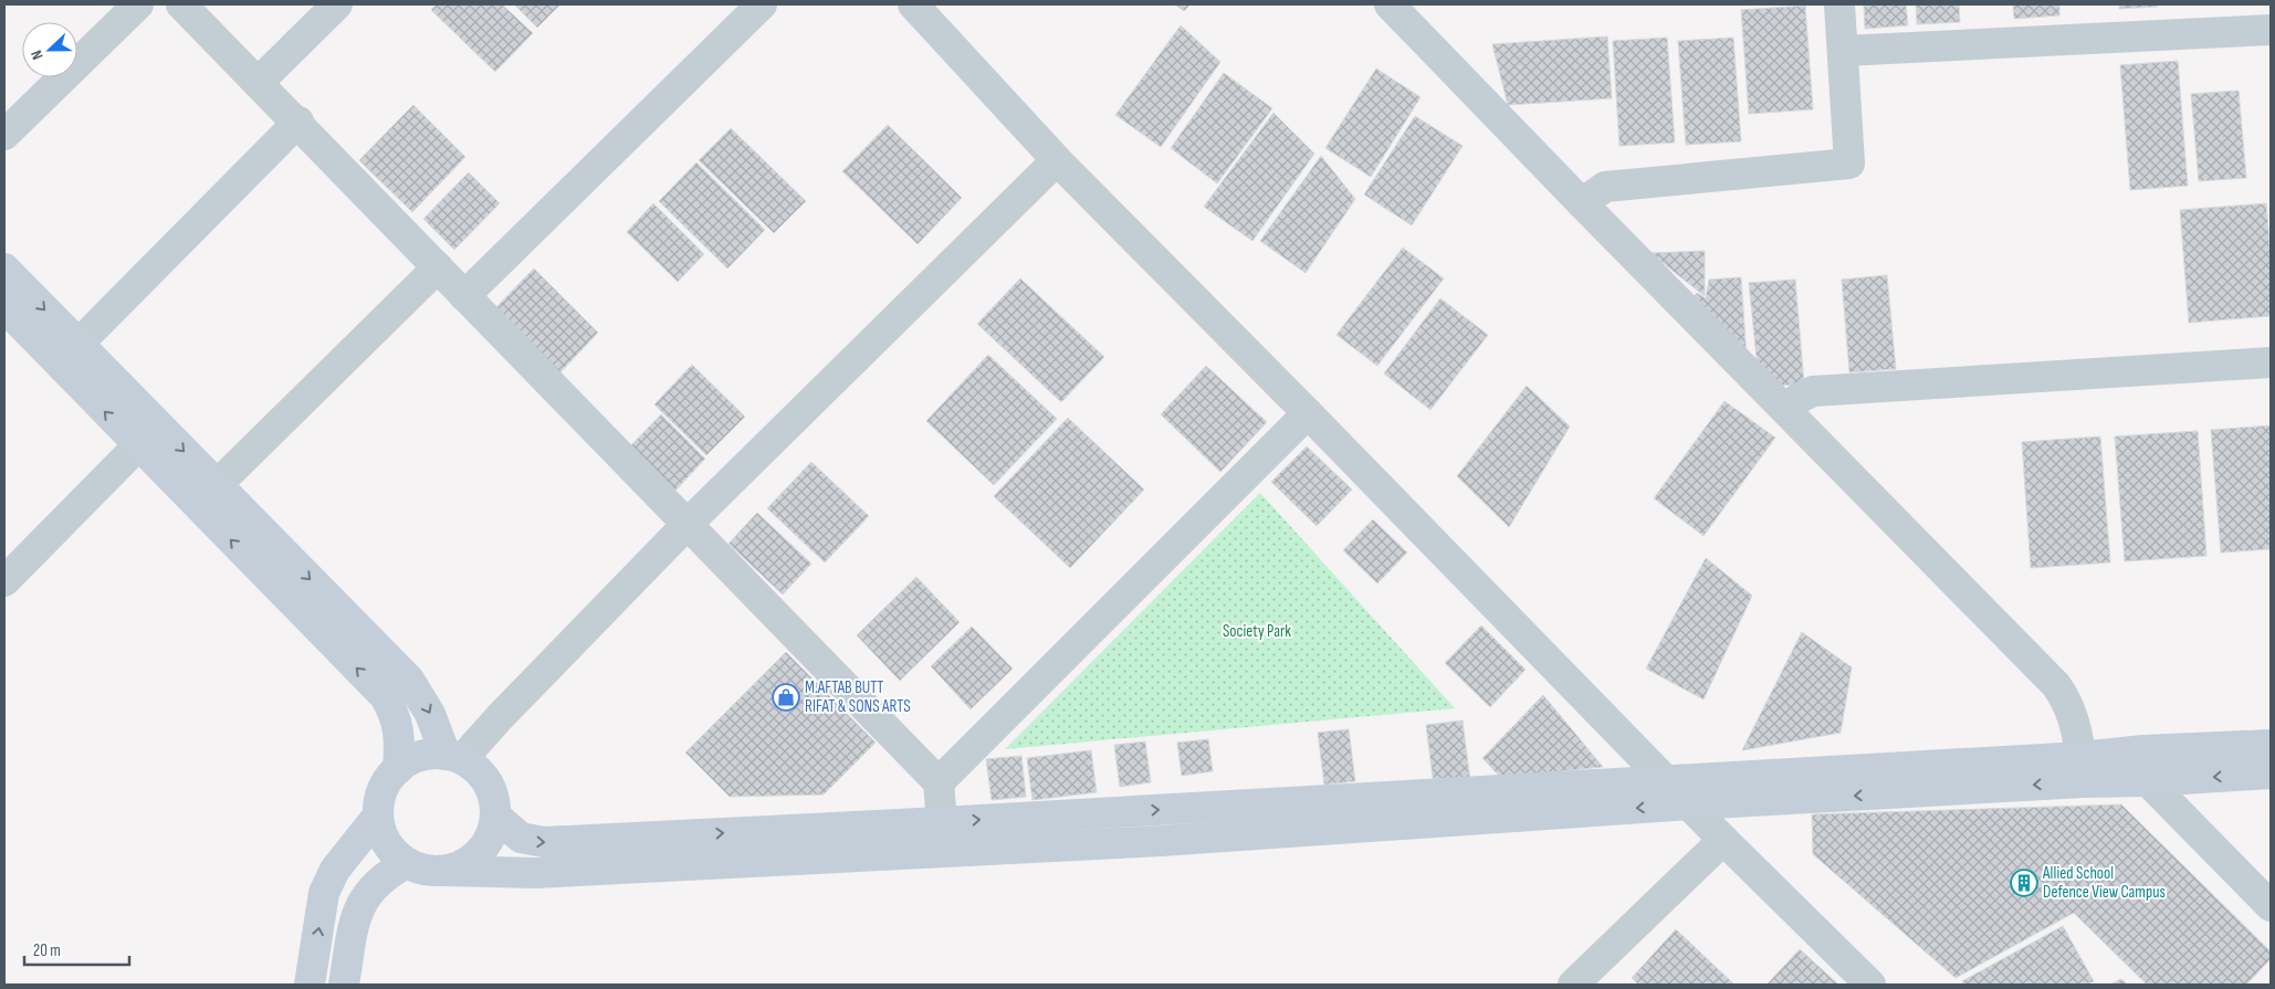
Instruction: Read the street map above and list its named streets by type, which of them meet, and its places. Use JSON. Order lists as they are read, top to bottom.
{
  "parks": ["Society Park"],
  "places": {
    "shop": ["M.AFTAB BUTT RIFAT & SONS ARTS"],
    "building": ["Allied School Defence View Campus"]
  },
  "scale_bar": "20 m",
  "north": "left"
}
